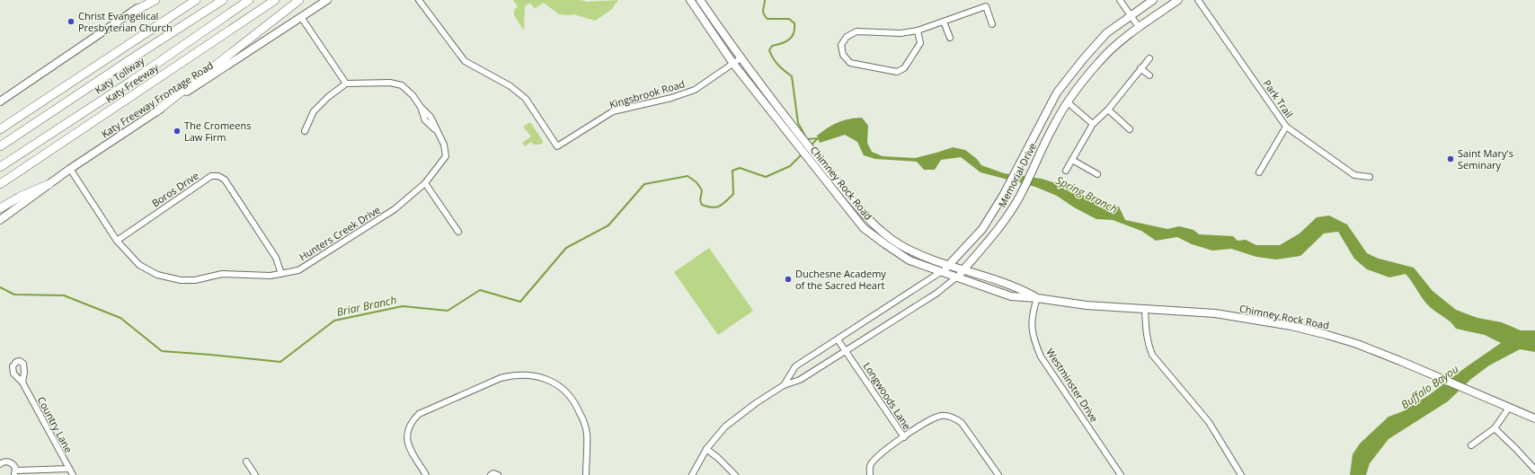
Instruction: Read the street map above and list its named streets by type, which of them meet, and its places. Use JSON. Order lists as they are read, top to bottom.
{
  "streets": {
    "highway": ["Katy Tollway", "Katy Freeway"],
    "main road": ["Katy Freeway Frontage Road", "Memorial Drive", "Chimney Rock Road"],
    "street": [
      "Kingsbrook Road",
      "Park Trail",
      "Boros Drive",
      "Hunters Creek Drive",
      "Westminster Drive",
      "Longwoods Lane",
      "Country Lane"
    ]
  },
  "crossings": [
    ["Kingsbrook Road", "Chimney Rock Road"],
    ["Katy Freeway Frontage Road", "Hunters Creek Drive"],
    ["Memorial Drive", "Chimney Rock Road"],
    ["Memorial Drive", "Longwoods Lane"],
    ["Chimney Rock Road", "Westminster Drive"],
    ["Boros Drive", "Hunters Creek Drive"]
  ],
  "water": ["Spring Branch", "Briar Branch", "Buffalo Bayou"],
  "places": [
    "Christ Evangelical Presbyterian Church",
    "The Cromeens Law Firm",
    "Saint Mary's Seminary",
    "Duchesne Academy of the Sacred Heart"
  ]
}
